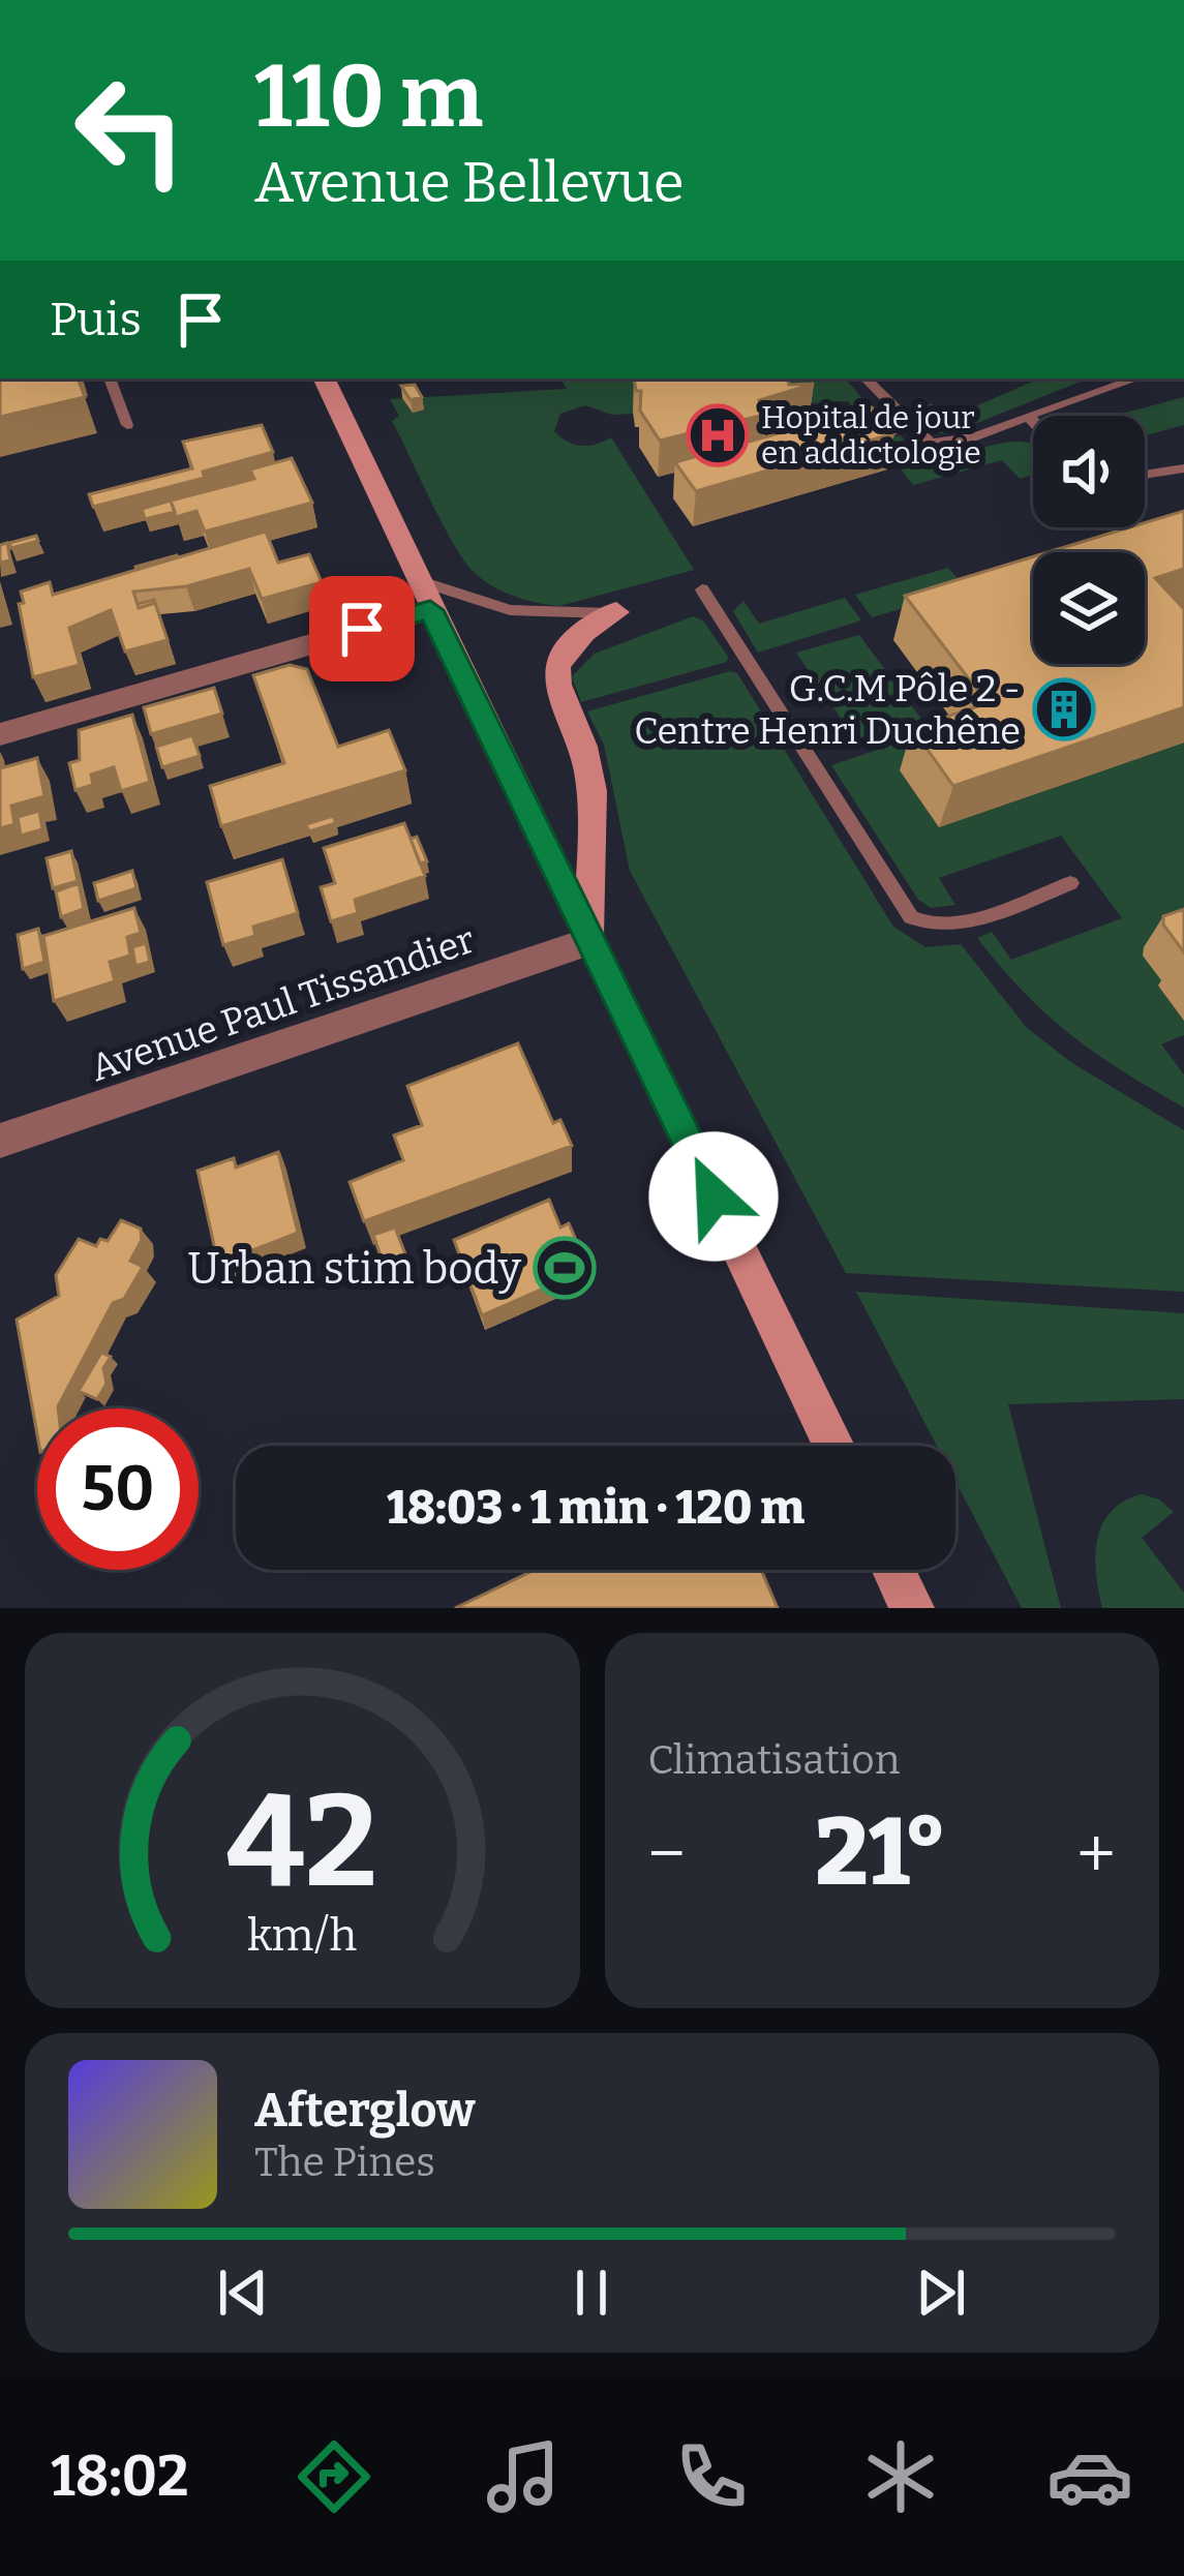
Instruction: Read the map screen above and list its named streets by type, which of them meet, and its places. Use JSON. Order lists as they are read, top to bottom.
{
  "streets": {
    "street": ["Avenue Paul Tissandier"]
  },
  "places": {
    "hospital": ["Hopital de jour en addictologie"],
    "building": ["G.C.M Pôle 2 - Centre Henri Duchêne"],
    "sports": ["Urban stim body"]
  },
  "page": {
    "turn": ["110 m", "Avenue Bellevue"],
    "then": "Puis",
    "limit": "50",
    "trip": "18:03 · 1 min · 120 m",
    "tile": "Climatisation",
    "heat": ["−", "21°", "+"],
    "song": ["Afterglow", "The Pines"],
    "tabs": "18:02",
    "gauge": ["42", "km/h"]
  }
}
